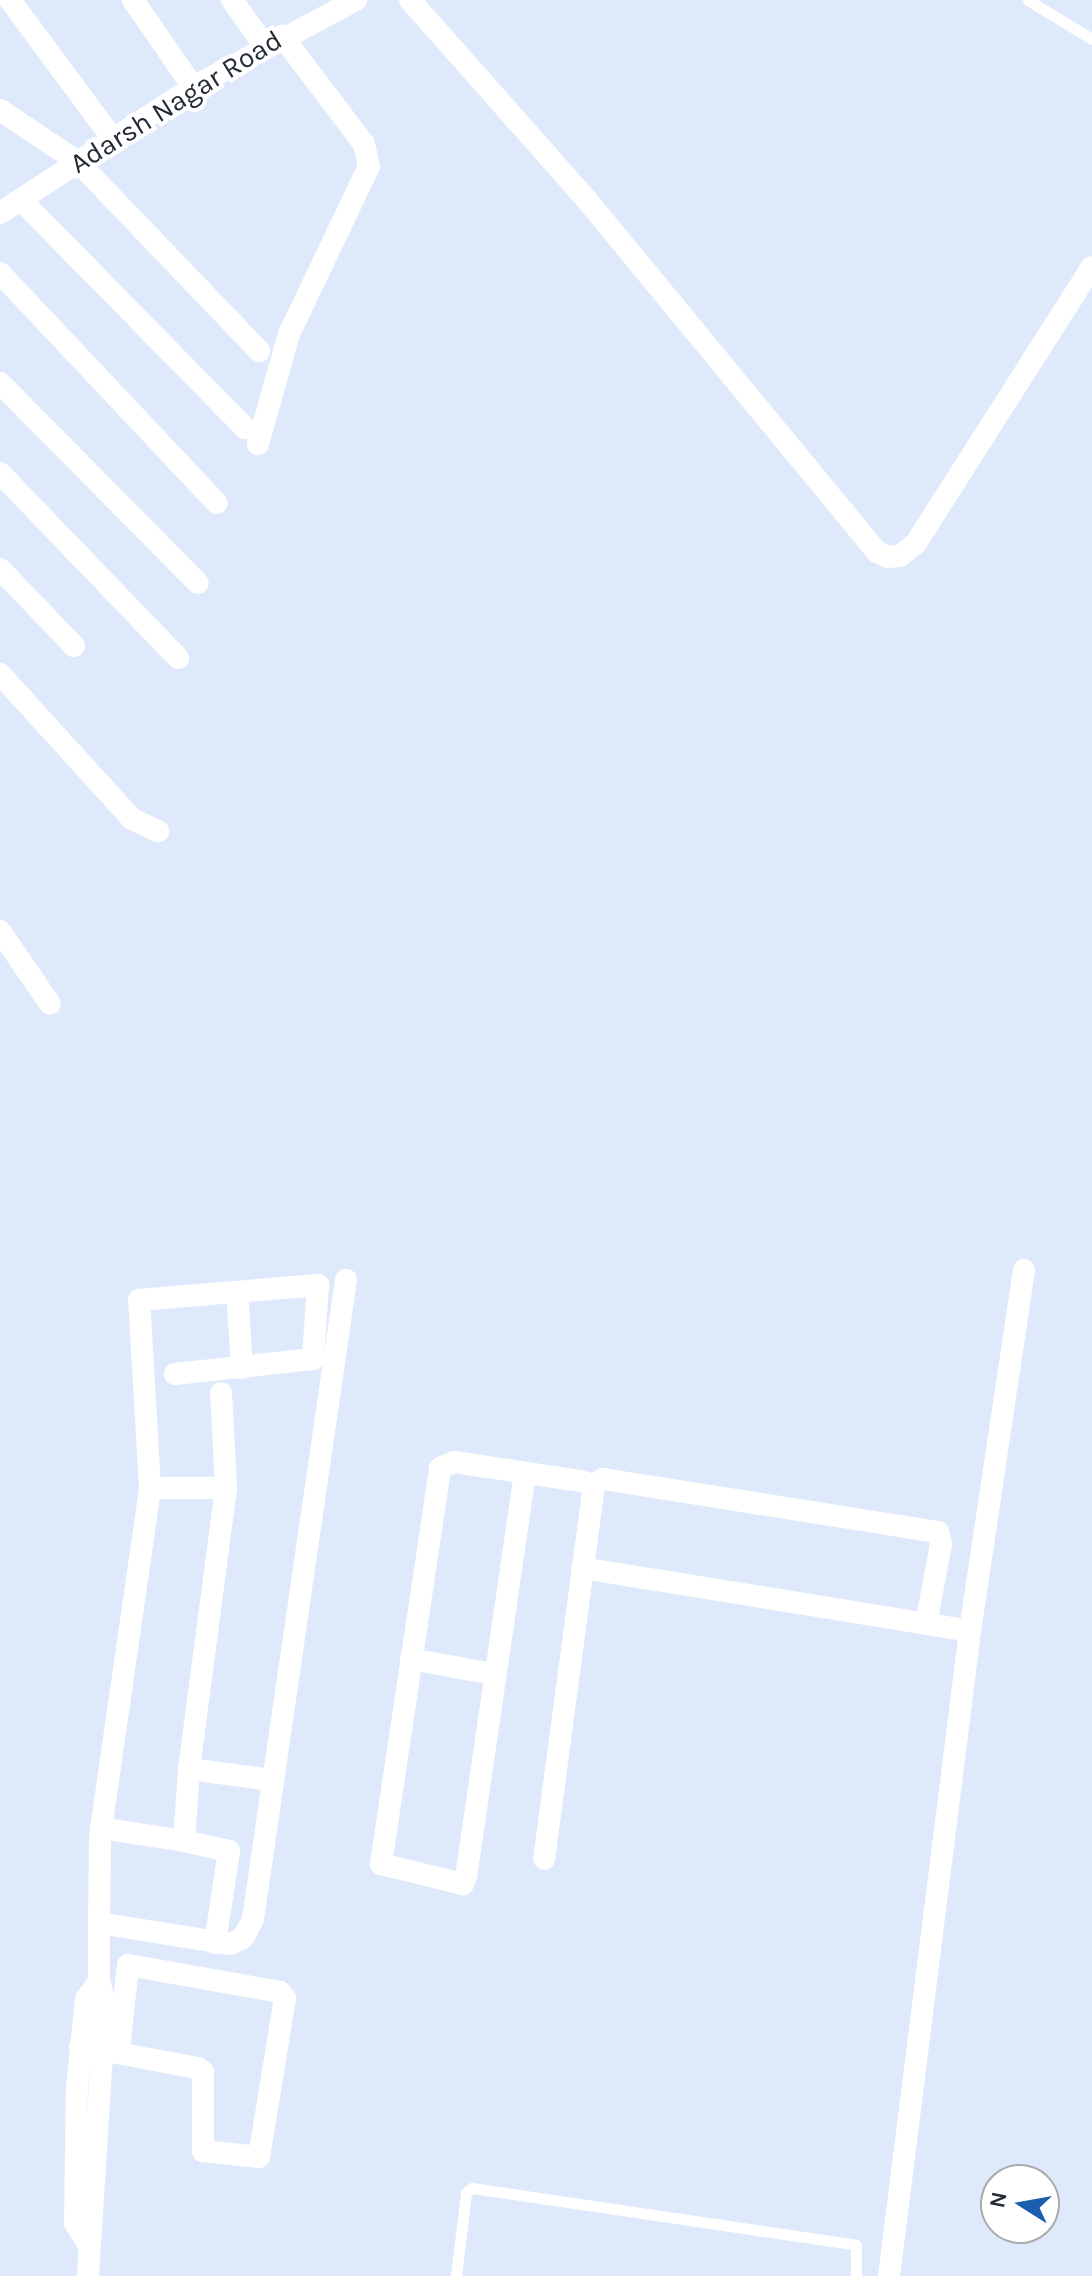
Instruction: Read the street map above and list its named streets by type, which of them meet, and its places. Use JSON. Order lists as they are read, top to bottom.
{
  "streets": {
    "street": ["Adarsh Nagar Road"]
  },
  "north": "left"
}
